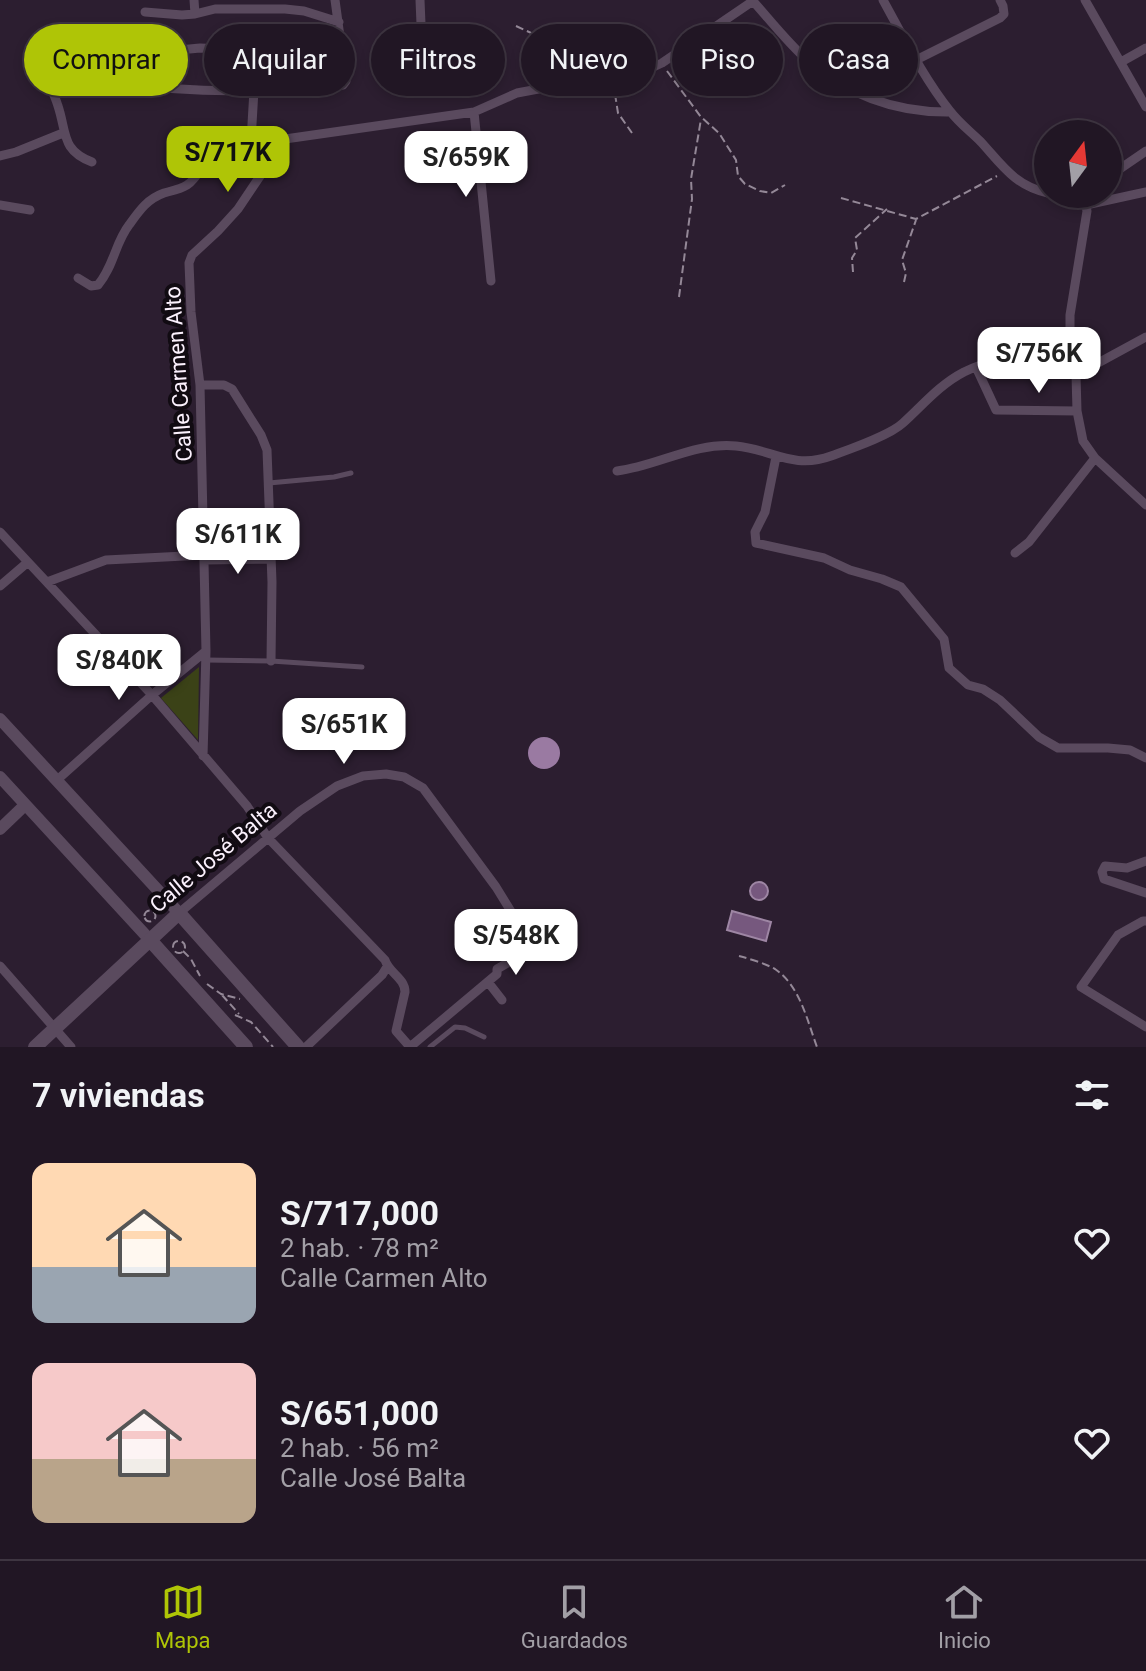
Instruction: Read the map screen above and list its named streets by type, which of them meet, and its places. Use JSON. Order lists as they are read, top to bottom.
{
  "streets": {
    "main road": ["Calle José Balta"],
    "street": ["Calle Carmen Alto"]
  },
  "north": "top",
  "page": {
    "chip": [
      "Comprar",
      "Alquilar",
      "Filtros",
      "Nuevo",
      "Piso",
      "Casa"
    ],
    "price": [
      "S/717K",
      "S/659K",
      "S/756K",
      "S/611K",
      "S/840K",
      "S/651K",
      "S/548K"
    ],
    "heading": "7 viviendas",
    "list": [
      {
        "name": "S/717,000",
        "note": "2 hab. · 78 m² · Calle Carmen Alto"
      },
      {
        "name": "S/651,000",
        "note": "2 hab. · 56 m² · Calle José Balta"
      }
    ],
    "tabs": ["Mapa", "Guardados", "Inicio"]
  }
}
